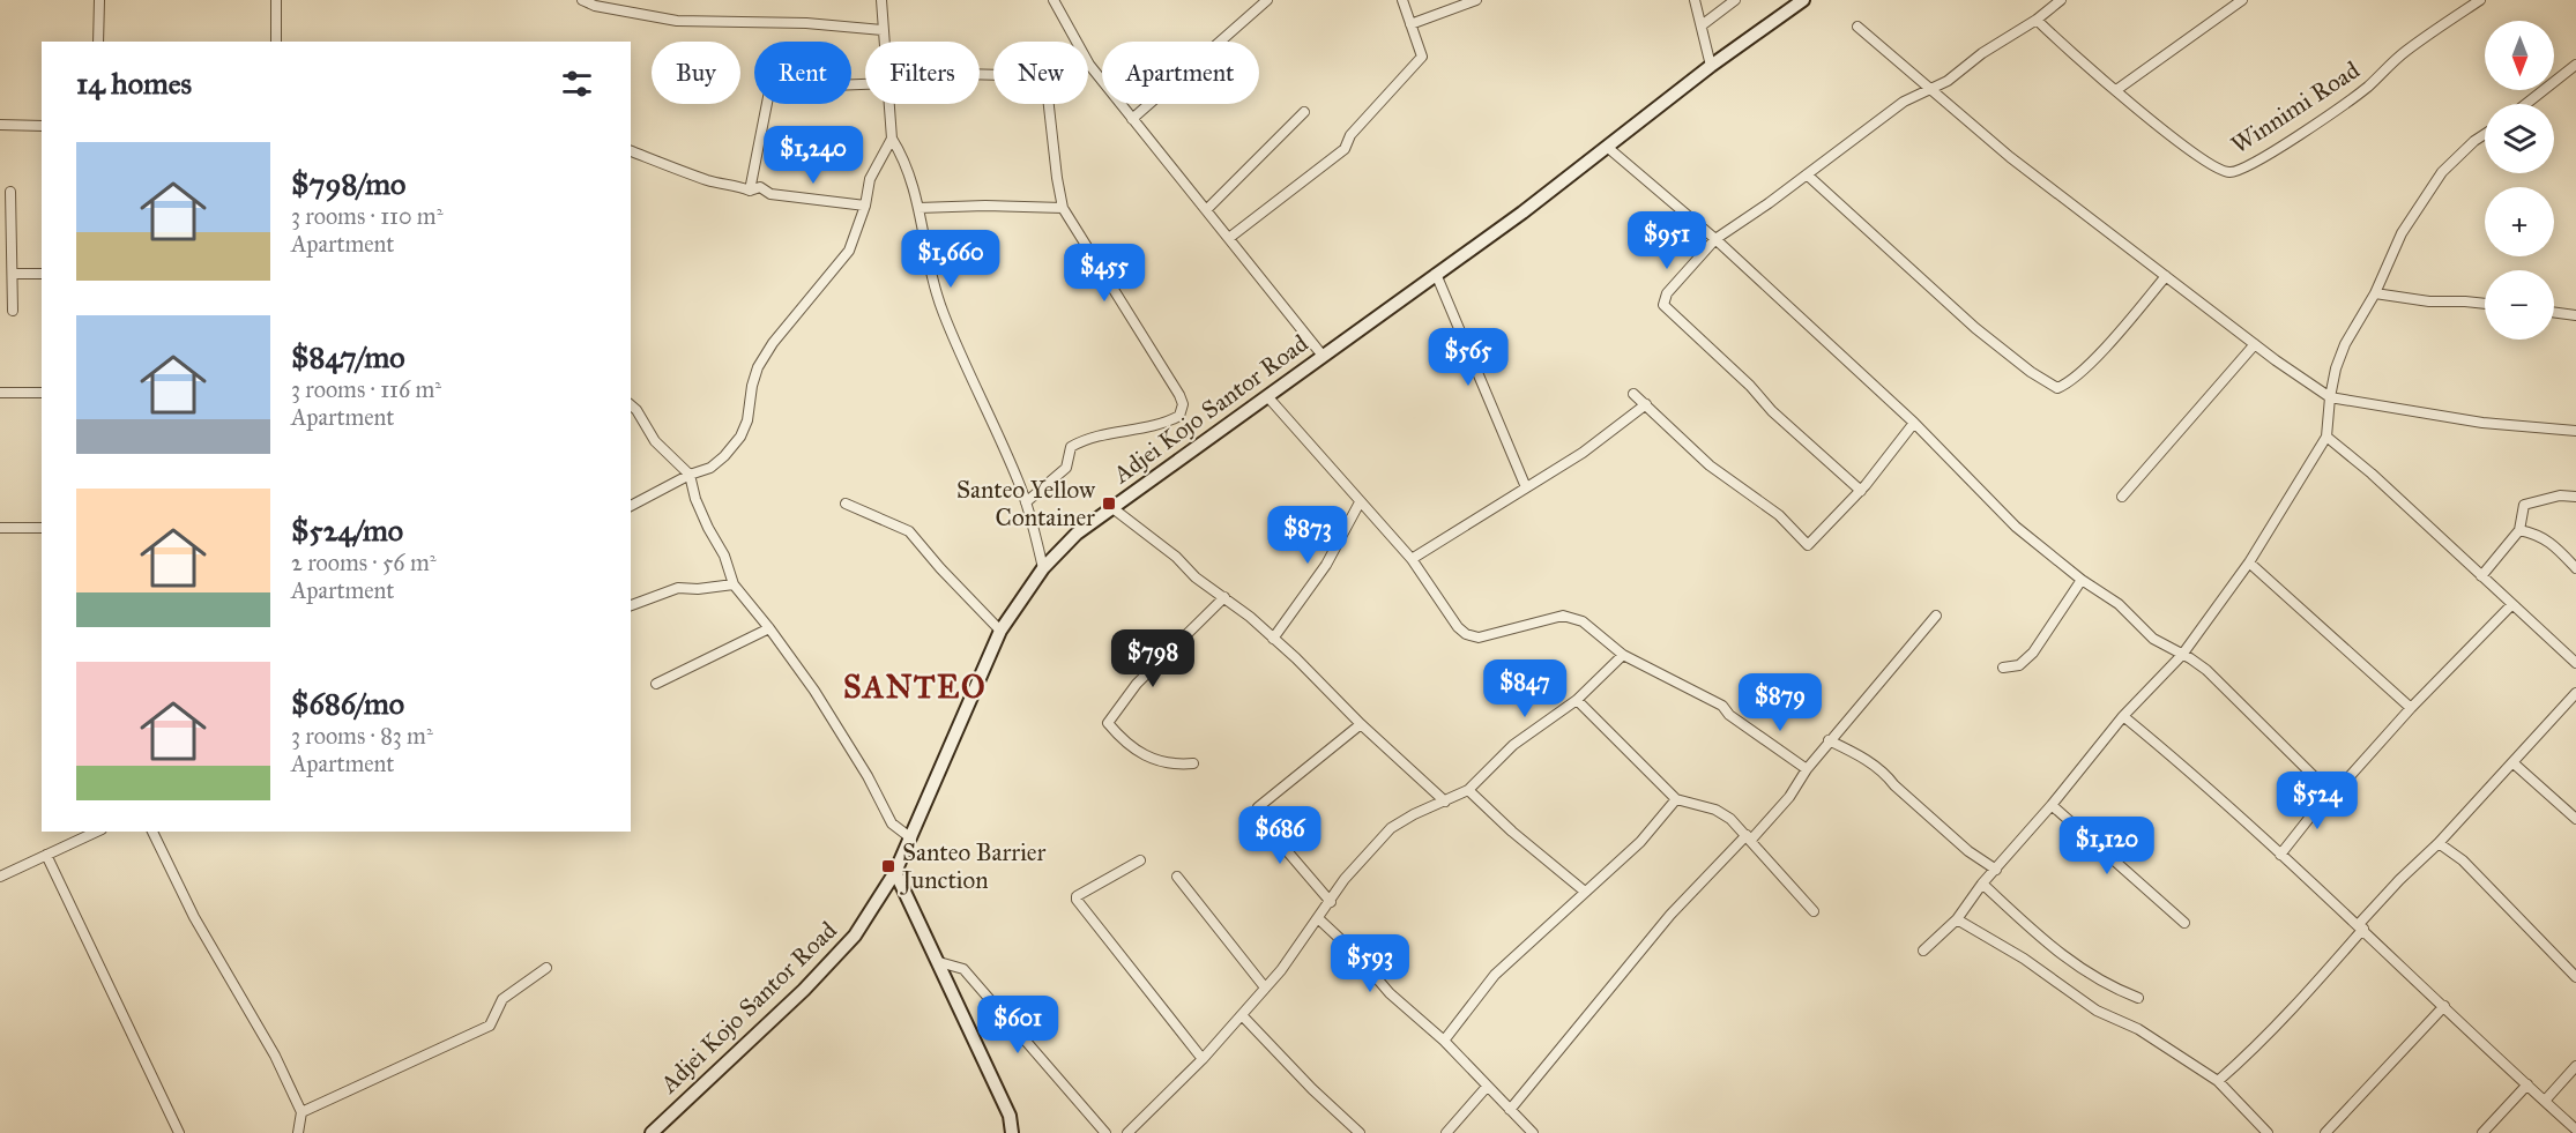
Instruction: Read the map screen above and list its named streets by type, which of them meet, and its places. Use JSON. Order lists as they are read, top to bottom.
{
  "streets": {
    "street": ["Winnimi Road", "Adjei Kojo Santor Road"]
  },
  "districts": ["SANTEO"],
  "places": {
    "transit": ["Santeo Yellow Container", "Santeo Barrier Junction"]
  },
  "north": "bottom",
  "page": {
    "map_buttons": ["+", "−"],
    "chip": [
      "Buy",
      "Rent",
      "Filters",
      "New",
      "Apartment"
    ],
    "heading": "14 homes",
    "list": [
      {
        "name": "$798/mo",
        "note": "3 rooms · 110 m² · Apartment"
      },
      {
        "name": "$847/mo",
        "note": "3 rooms · 116 m² · Apartment"
      },
      {
        "name": "$524/mo",
        "note": "2 rooms · 56 m² · Apartment"
      },
      {
        "name": "$686/mo",
        "note": "3 rooms · 83 m² · Apartment"
      }
    ],
    "price": [
      "$1,240",
      "$951",
      "$1,660",
      "$455",
      "$565",
      "$873",
      "$798",
      "$847",
      "$879",
      "$524",
      "$686",
      "$1,120",
      "$593",
      "$601"
    ]
  }
}
